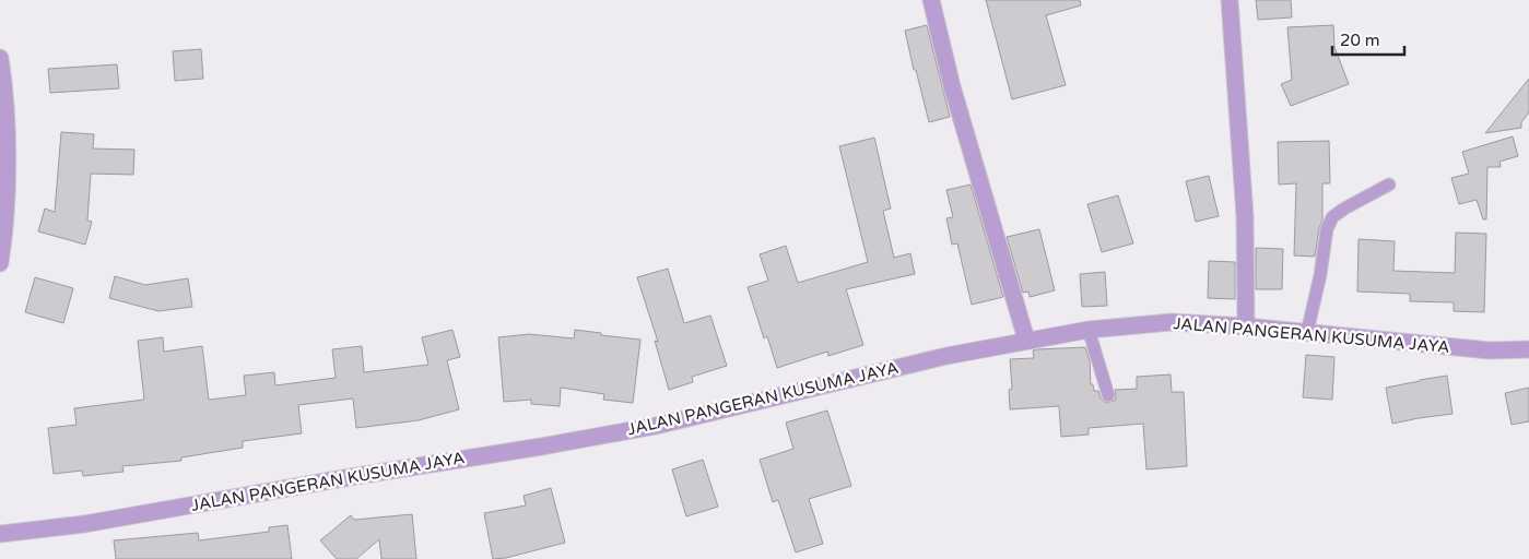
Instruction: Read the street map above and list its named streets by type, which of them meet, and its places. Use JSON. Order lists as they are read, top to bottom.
{
  "streets": {
    "street": ["JALAN PANGERAN KUSUMA JAYA"]
  },
  "scale_bar": "20 m"
}
